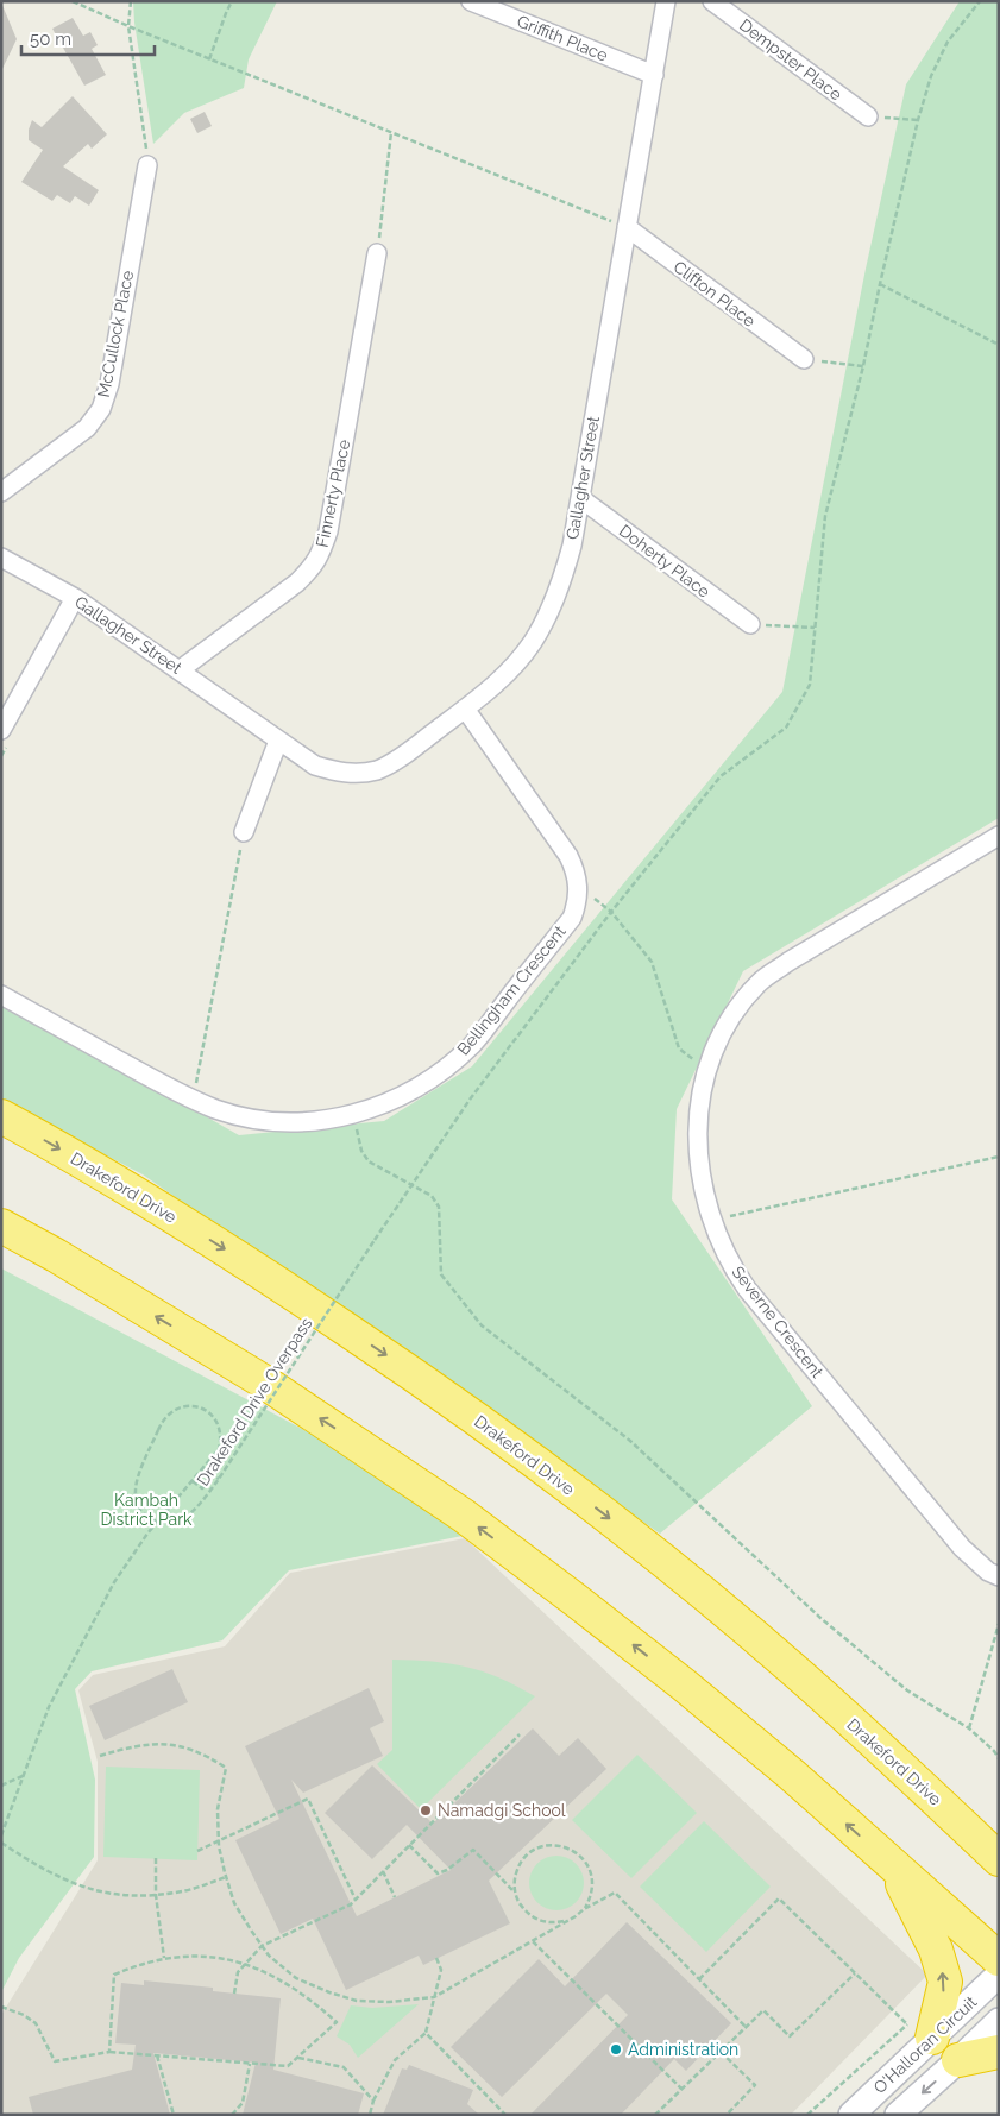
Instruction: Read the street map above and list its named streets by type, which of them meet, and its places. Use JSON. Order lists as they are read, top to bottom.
{
  "streets": {
    "highway": ["Drakeford Drive"],
    "street": [
      "Griffith Place",
      "Dempster Place",
      "Clifton Place",
      "McCullock Place",
      "Gallagher Street",
      "Finnerty Place",
      "Doherty Place",
      "Bellingham Crescent",
      "Severne Crescent",
      "O'Halloran Circuit"
    ],
    "path": ["Drakeford Drive Overpass"]
  },
  "crossings": [
    ["Griffith Place", "Gallagher Street"],
    ["Clifton Place", "Gallagher Street"],
    ["Gallagher Street", "Finnerty Place"],
    ["Gallagher Street", "Doherty Place"],
    ["Gallagher Street", "Bellingham Crescent"]
  ],
  "parks": ["Kambah District Park"],
  "places": ["Namadgi School", "Administration"],
  "scale_bar": "50 m"
}
